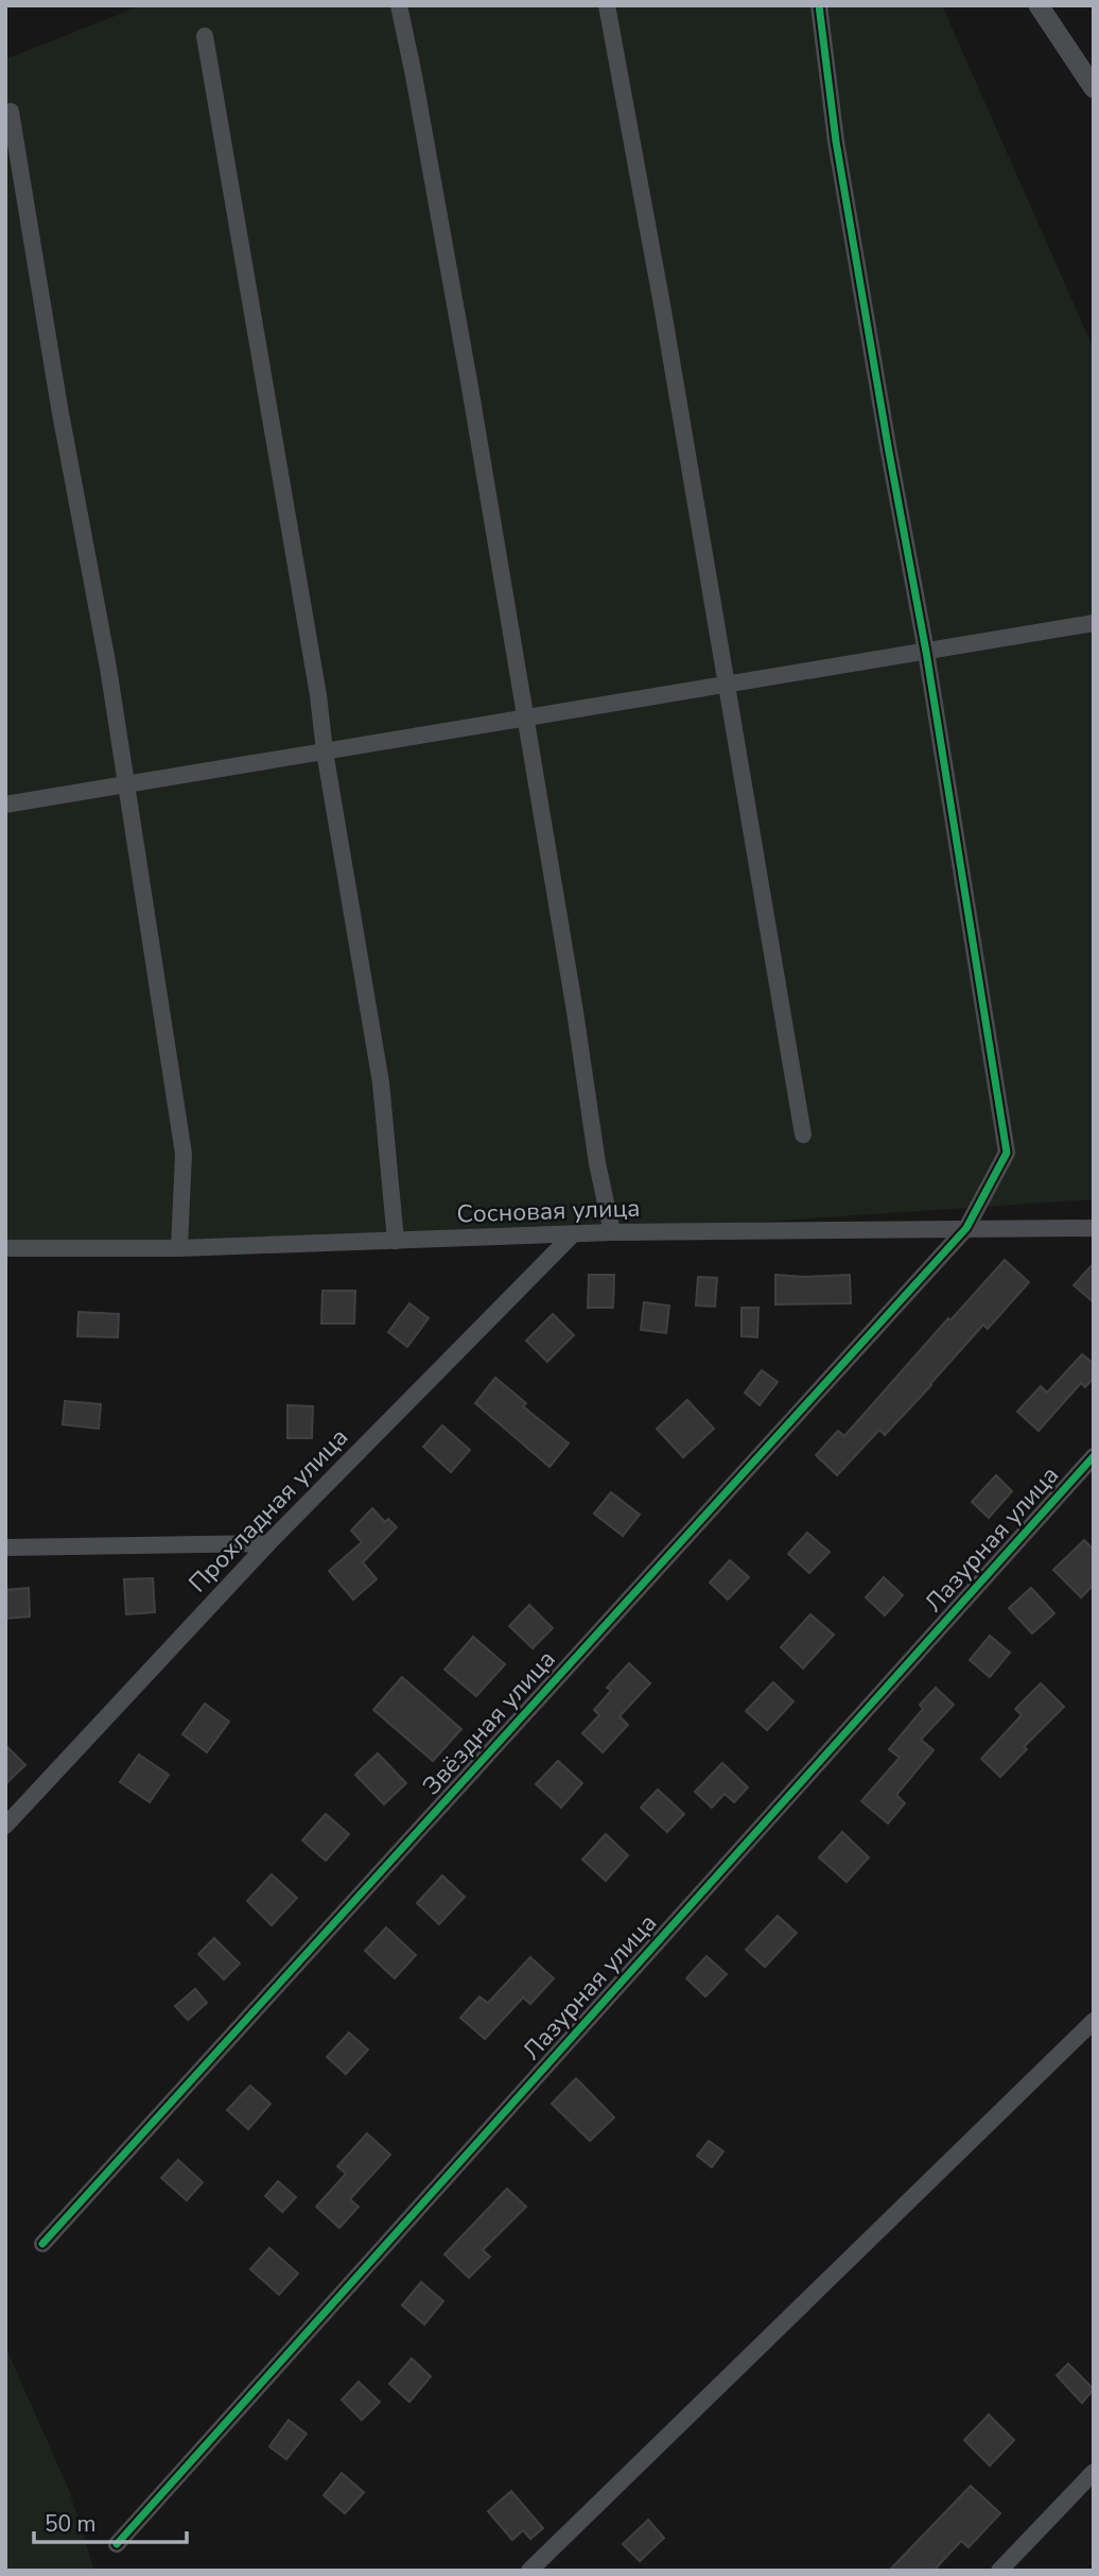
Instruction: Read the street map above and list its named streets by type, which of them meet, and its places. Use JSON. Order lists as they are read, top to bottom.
{
  "streets": {
    "street": [
      "Сосновая улица",
      "Прохладная улица",
      "Лазурная улица",
      "Звёздная улица"
    ]
  },
  "crossings": [
    ["Сосновая улица", "Прохладная улица"],
    ["Сосновая улица", "Звёздная улица"]
  ],
  "scale_bar": "50 m"
}
